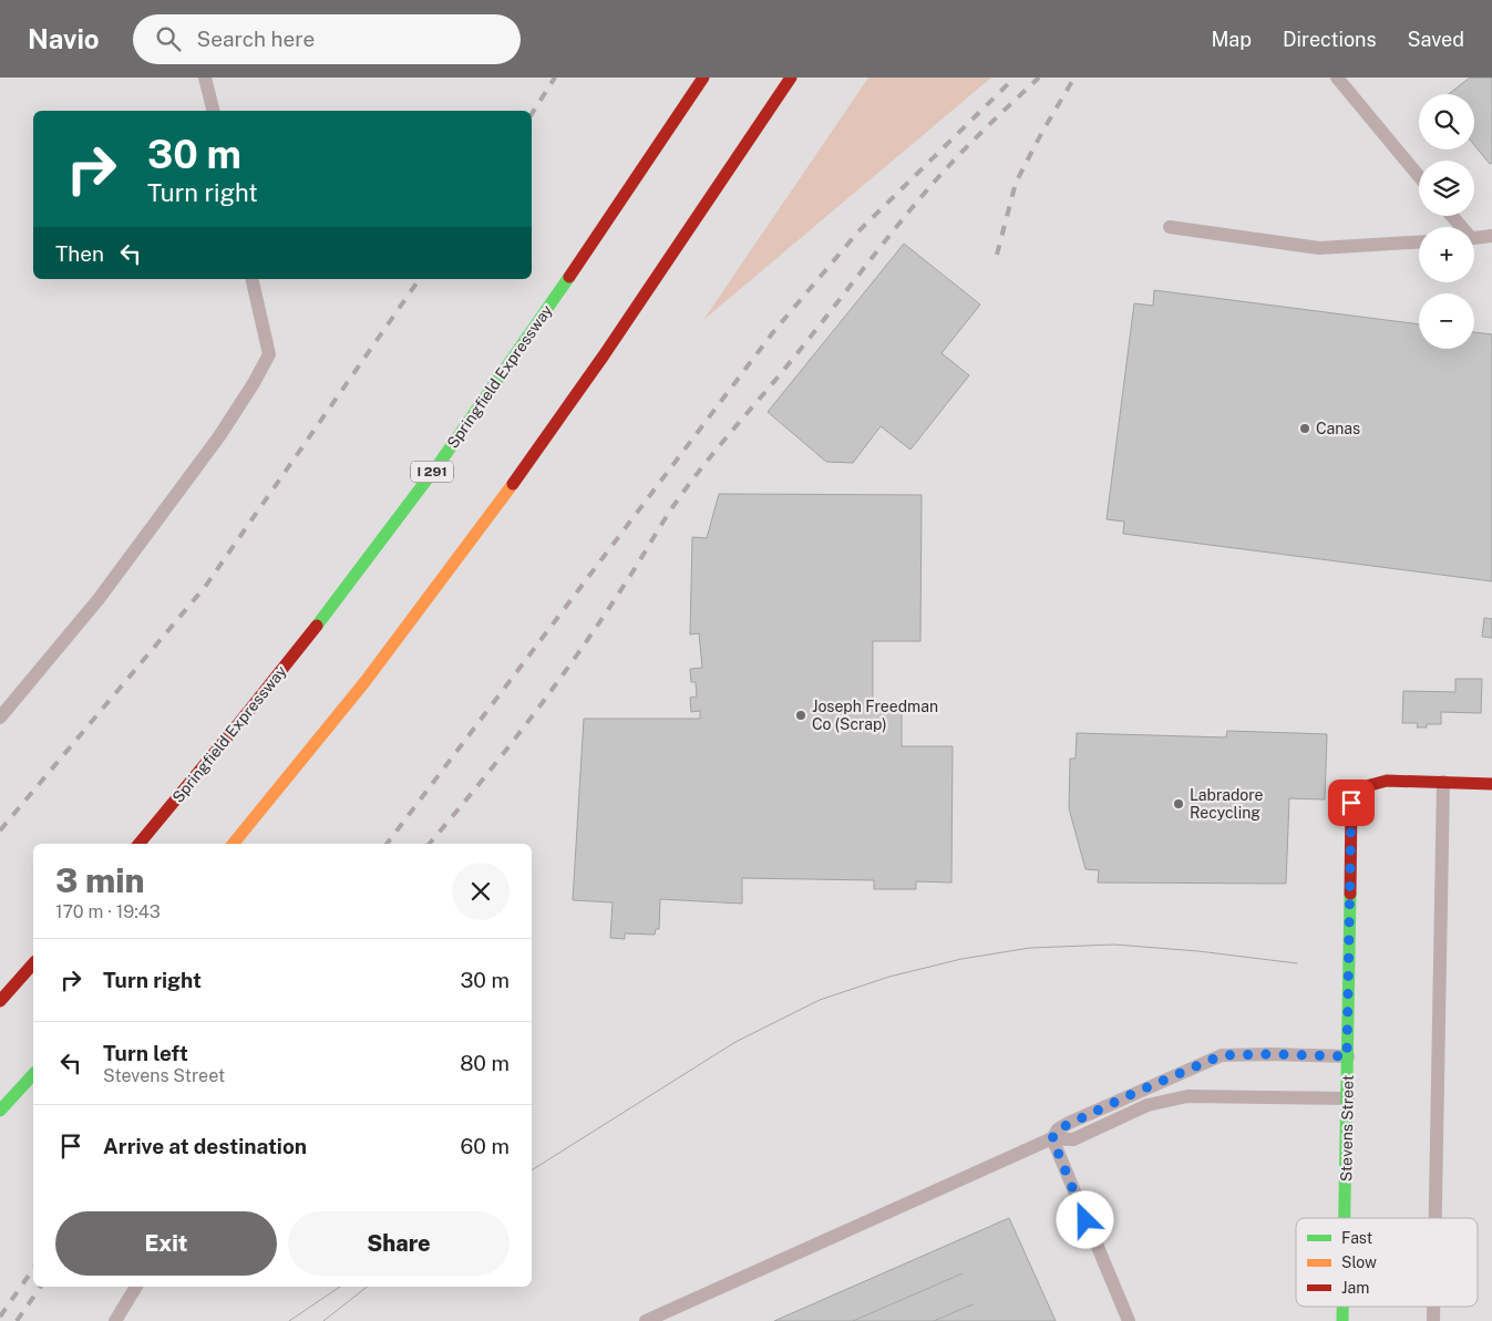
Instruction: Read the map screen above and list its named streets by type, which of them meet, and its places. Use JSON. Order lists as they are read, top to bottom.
{
  "streets": {
    "main road": ["Springfield Expressway", "I 291", "Stevens Street"]
  },
  "places": ["Canas", "Joseph Freedman Co (Scrap)", "Labradore Recycling"],
  "legend": ["Fast", "Slow", "Jam"],
  "page": {
    "header": "Navio",
    "search": "Search here",
    "nav": ["Map", "Directions", "Saved"],
    "map_buttons": ["+", "−"],
    "turn": ["30 m", "Turn right"],
    "then": "Then",
    "heading": ["3 min", "170 m · 19:43"],
    "list": [
      {
        "name": "Turn right",
        "value": "30 m"
      },
      {
        "name": "Turn left",
        "note": "Stevens Street",
        "value": "80 m"
      },
      {
        "name": "Arrive at destination",
        "value": "60 m"
      }
    ],
    "buttons": ["Exit", "Share"]
  }
}
